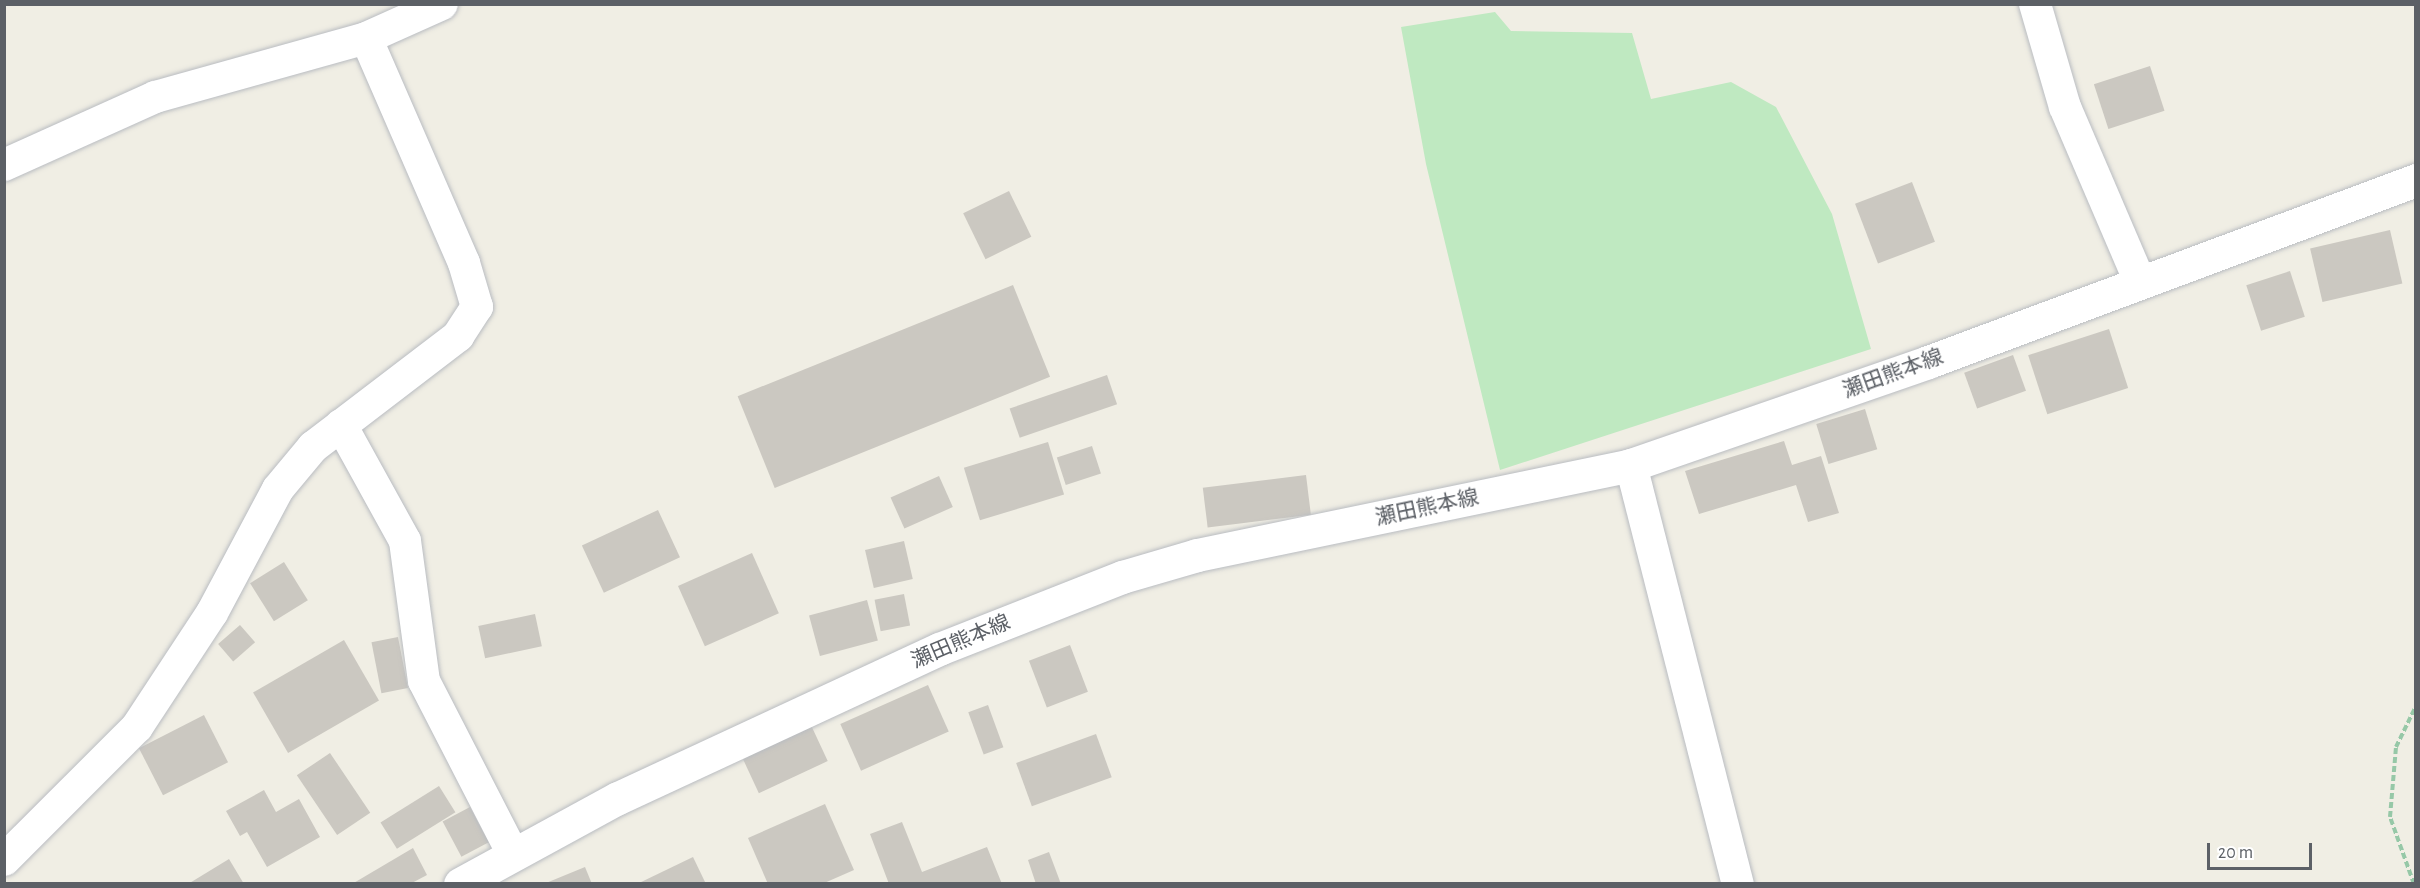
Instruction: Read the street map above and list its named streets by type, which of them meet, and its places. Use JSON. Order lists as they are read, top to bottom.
{
  "streets": {
    "main road": ["瀬田熊本線"]
  },
  "scale_bar": "20 m"
}
